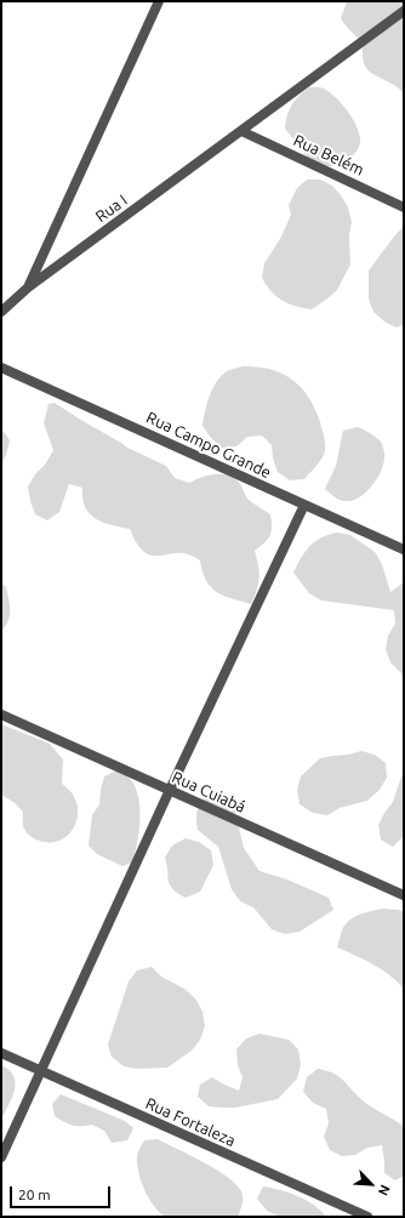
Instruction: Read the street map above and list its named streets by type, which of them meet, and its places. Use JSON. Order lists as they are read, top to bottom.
{
  "streets": {
    "street": [
      "Rua Belém",
      "Rua I",
      "Rua Campo Grande",
      "Rua Cuiabá",
      "Rua Fortaleza"
    ]
  },
  "crossings": [
    ["Rua Belém", "Rua I"]
  ],
  "scale_bar": "20 m",
  "north": "bottom right"
}
